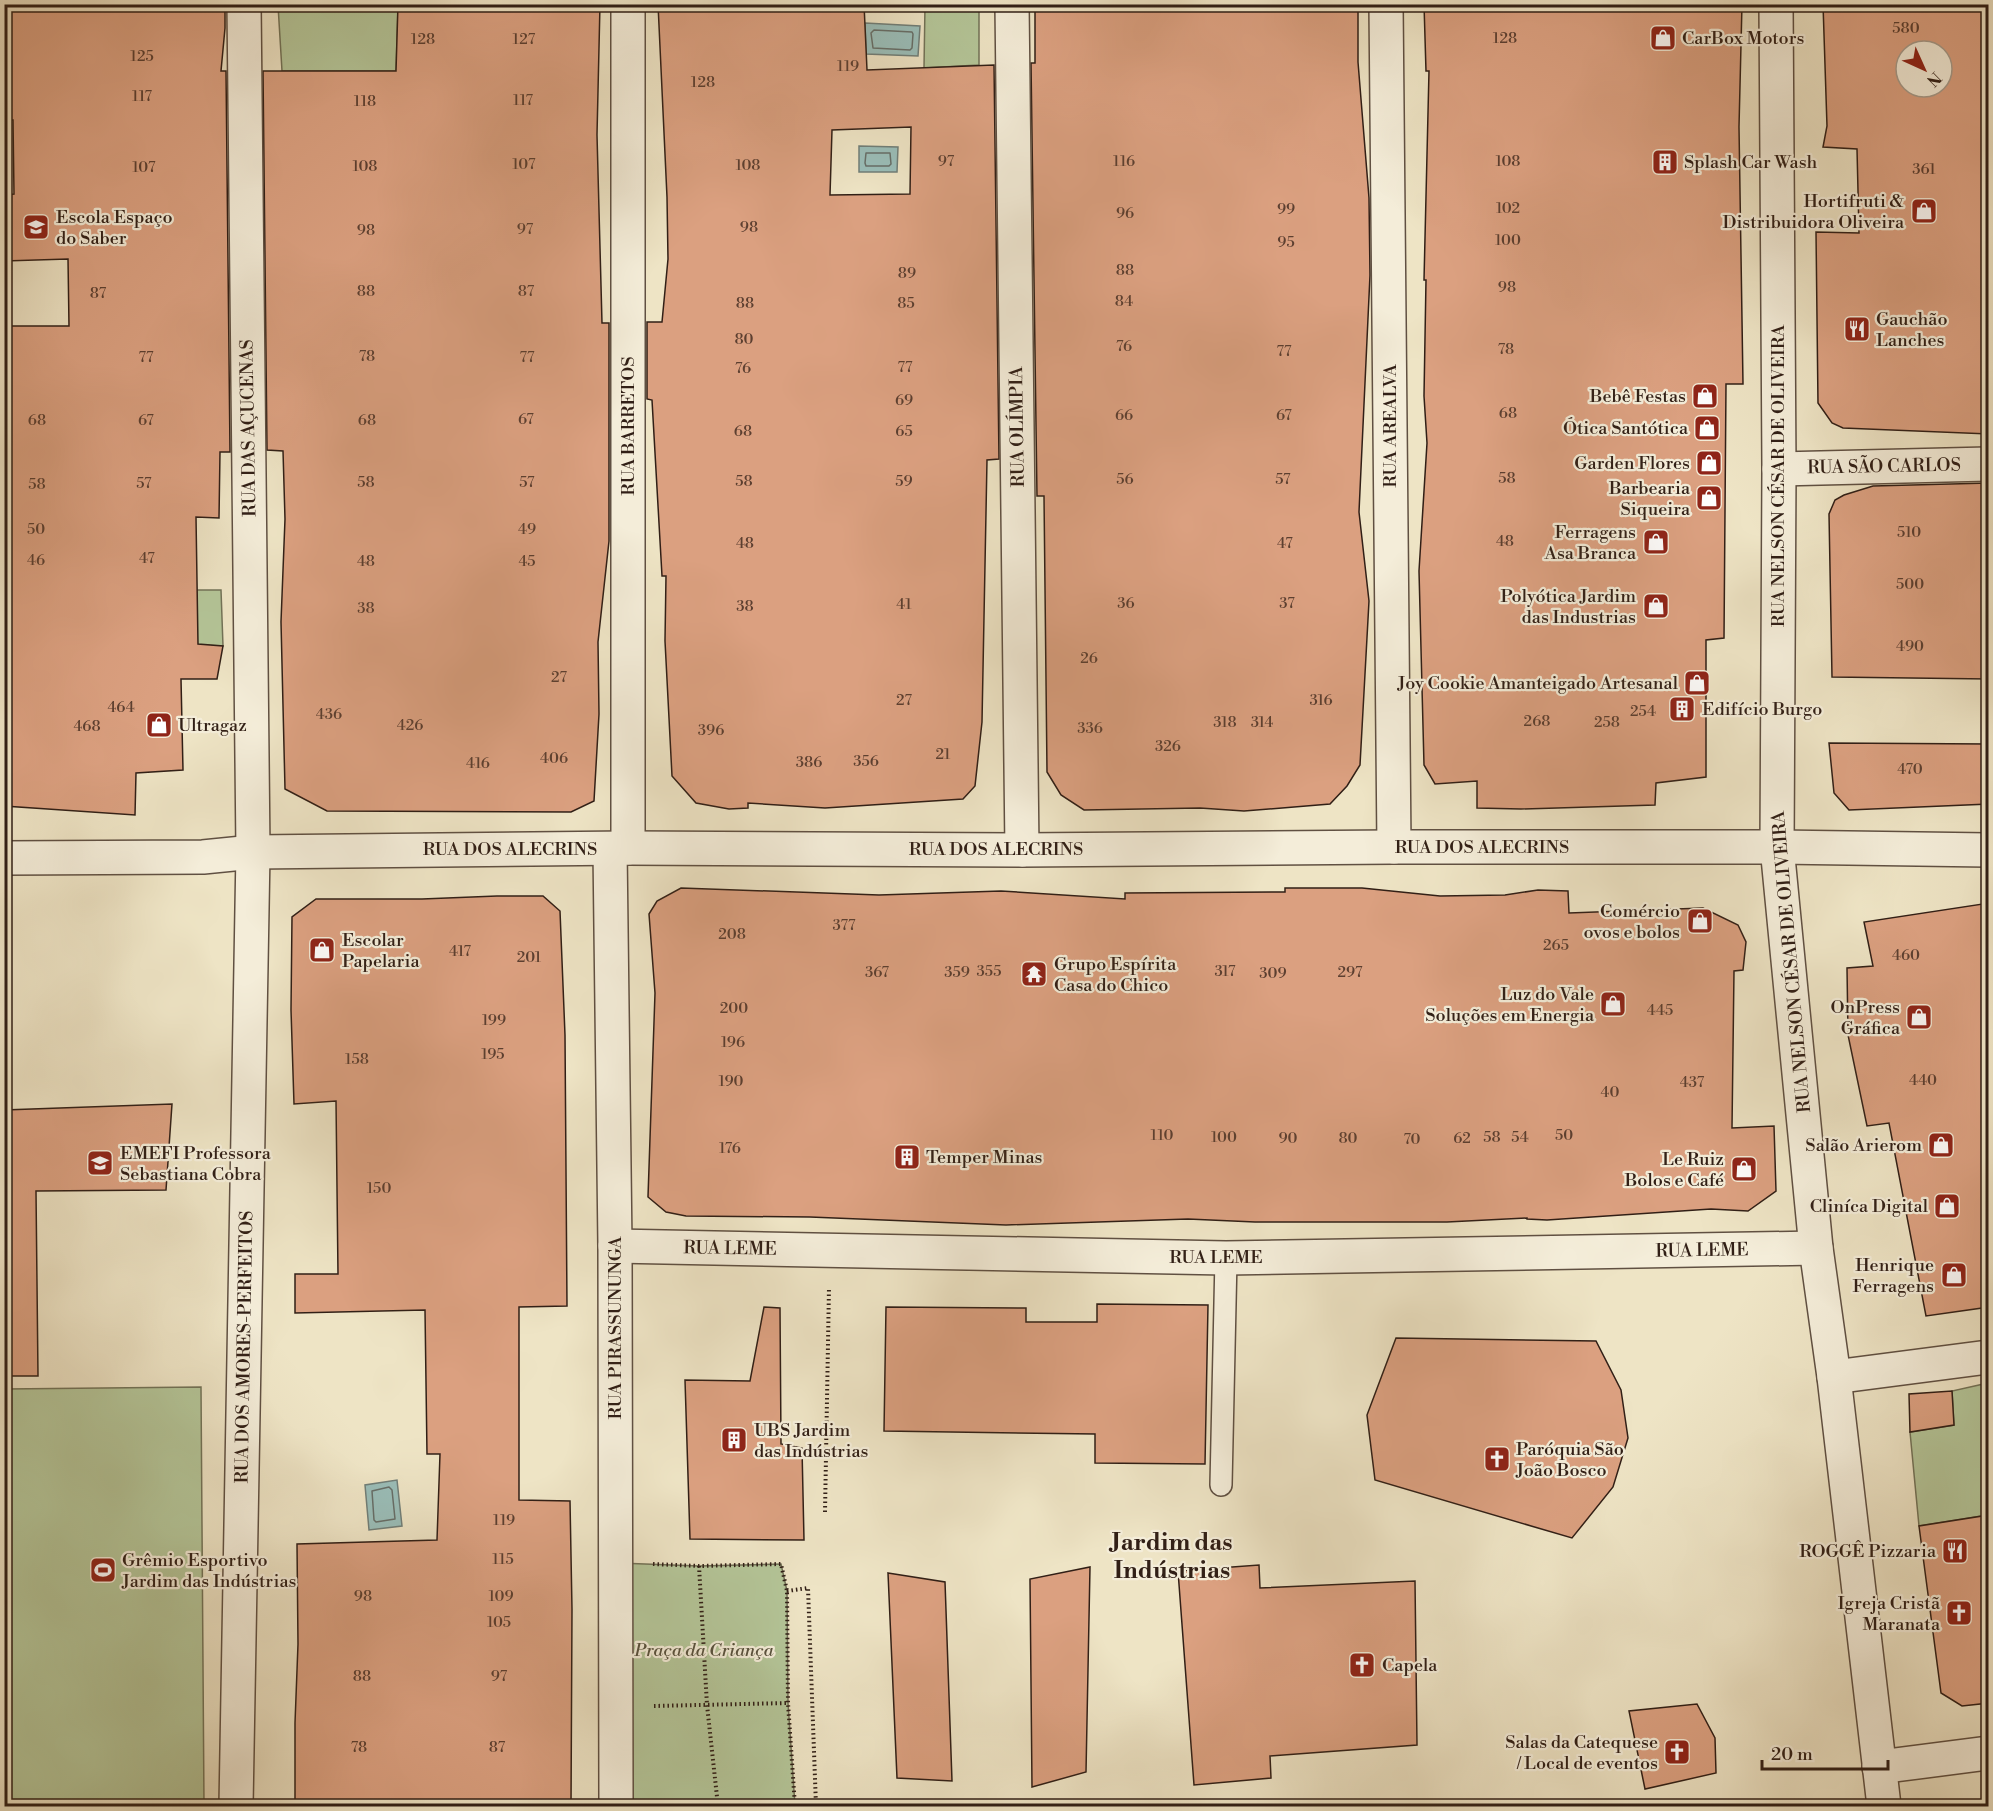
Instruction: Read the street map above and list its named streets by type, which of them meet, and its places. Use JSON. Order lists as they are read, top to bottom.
{
  "streets": {
    "street": [
      "RUA BARRETOS",
      "RUA AREALVA",
      "RUA OLÍMPIA",
      "RUA DAS AÇUCENAS",
      "RUA SÃO CARLOS",
      "RUA NELSON CÉSAR DE OLIVEIRA",
      "RUA DOS ALECRINS",
      "RUA LEME",
      "RUA PIRASSUNUNGA",
      "RUA DOS AMORES-PERFEITOS"
    ]
  },
  "crossings": [
    ["RUA BARRETOS", "RUA DOS ALECRINS"],
    ["RUA BARRETOS", "RUA PIRASSUNUNGA"],
    ["RUA AREALVA", "RUA DOS ALECRINS"],
    ["RUA OLÍMPIA", "RUA DOS ALECRINS"],
    ["RUA DAS AÇUCENAS", "RUA DOS ALECRINS"],
    ["RUA DAS AÇUCENAS", "RUA DOS AMORES-PERFEITOS"],
    ["RUA SÃO CARLOS", "RUA NELSON CÉSAR DE OLIVEIRA"],
    ["RUA NELSON CÉSAR DE OLIVEIRA", "RUA DOS ALECRINS"],
    ["RUA NELSON CÉSAR DE OLIVEIRA", "RUA LEME"],
    ["RUA DOS ALECRINS", "RUA PIRASSUNUNGA"],
    ["RUA DOS ALECRINS", "RUA DOS AMORES-PERFEITOS"],
    ["RUA LEME", "RUA PIRASSUNUNGA"]
  ],
  "districts": ["Jardim das Indústrias"],
  "parks": ["Praça da Criança"],
  "places": {
    "shop": [
      "CarBox Motors",
      "Hortifruti & Distribuidora Oliveira",
      "Bebê Festas",
      "Ótica Santótica",
      "Garden Flores",
      "Barbearia Siqueira",
      "Ferragens Asa Branca",
      "Polyótica Jardim das Industrias",
      "Joy Cookie Amanteigado Artesanal",
      "Ultragaz",
      "Comércio ovos e bolos",
      "Escolar Papelaria",
      "Luz do Vale Soluções em Energia",
      "OnPress Gráfica",
      "Salão Arierom",
      "Le Ruiz Bolos e Café",
      "Cliníca Digital",
      "Henrique Ferragens"
    ],
    "building": [
      "Splash Car Wash",
      "Edifício Burgo",
      "Temper Minas",
      "UBS Jardim das Indústrias"
    ],
    "school or university": ["Escola Espaço do Saber", "EMEFI Professora Sebastiana Cobra"],
    "restaurant": ["Gauchão Lanches", "ROGGÊ Pizzaria"],
    "temple": ["Grupo Espírita Casa do Chico"],
    "church": [
      "Paróquia São João Bosco",
      "Igreja Cristã Maranata",
      "Capela",
      "Salas da Catequese / Local de eventos"
    ],
    "sports": ["Grêmio Esportivo Jardim das Indústrias"]
  },
  "house_numbers": [
    "580",
    "128",
    "128",
    "127",
    "125",
    "119",
    "128",
    "117",
    "117",
    "118",
    "97",
    "116",
    "108",
    "107",
    "108",
    "108",
    "107",
    "361",
    "102",
    "99",
    "96",
    "98",
    "97",
    "98",
    "100",
    "95",
    "88",
    "89",
    "98",
    "88",
    "87",
    "87",
    "84",
    "88",
    "85",
    "80",
    "76",
    "78",
    "77",
    "78",
    "77",
    "77",
    "77",
    "76",
    "69",
    "68",
    "66",
    "67",
    "67",
    "68",
    "67",
    "68",
    "68",
    "65",
    "58",
    "56",
    "57",
    "58",
    "59",
    "58",
    "57",
    "57",
    "58",
    "50",
    "49",
    "510",
    "48",
    "48",
    "47",
    "47",
    "46",
    "48",
    "45",
    "500",
    "36",
    "37",
    "41",
    "38",
    "38",
    "490",
    "26",
    "27",
    "27",
    "316",
    "464",
    "254",
    "436",
    "268",
    "318",
    "314",
    "258",
    "426",
    "468",
    "336",
    "396",
    "326",
    "21",
    "406",
    "356",
    "386",
    "416",
    "470",
    "377",
    "208",
    "265",
    "417",
    "460",
    "201",
    "355",
    "317",
    "367",
    "359",
    "297",
    "309",
    "200",
    "445",
    "199",
    "196",
    "195",
    "158",
    "440",
    "190",
    "437",
    "40",
    "110",
    "50",
    "100",
    "58",
    "54",
    "90",
    "80",
    "62",
    "70",
    "176",
    "150",
    "119",
    "115",
    "98",
    "109",
    "105",
    "88",
    "97",
    "78",
    "87"
  ],
  "scale_bar": "20 m",
  "north": "bottom right"
}
